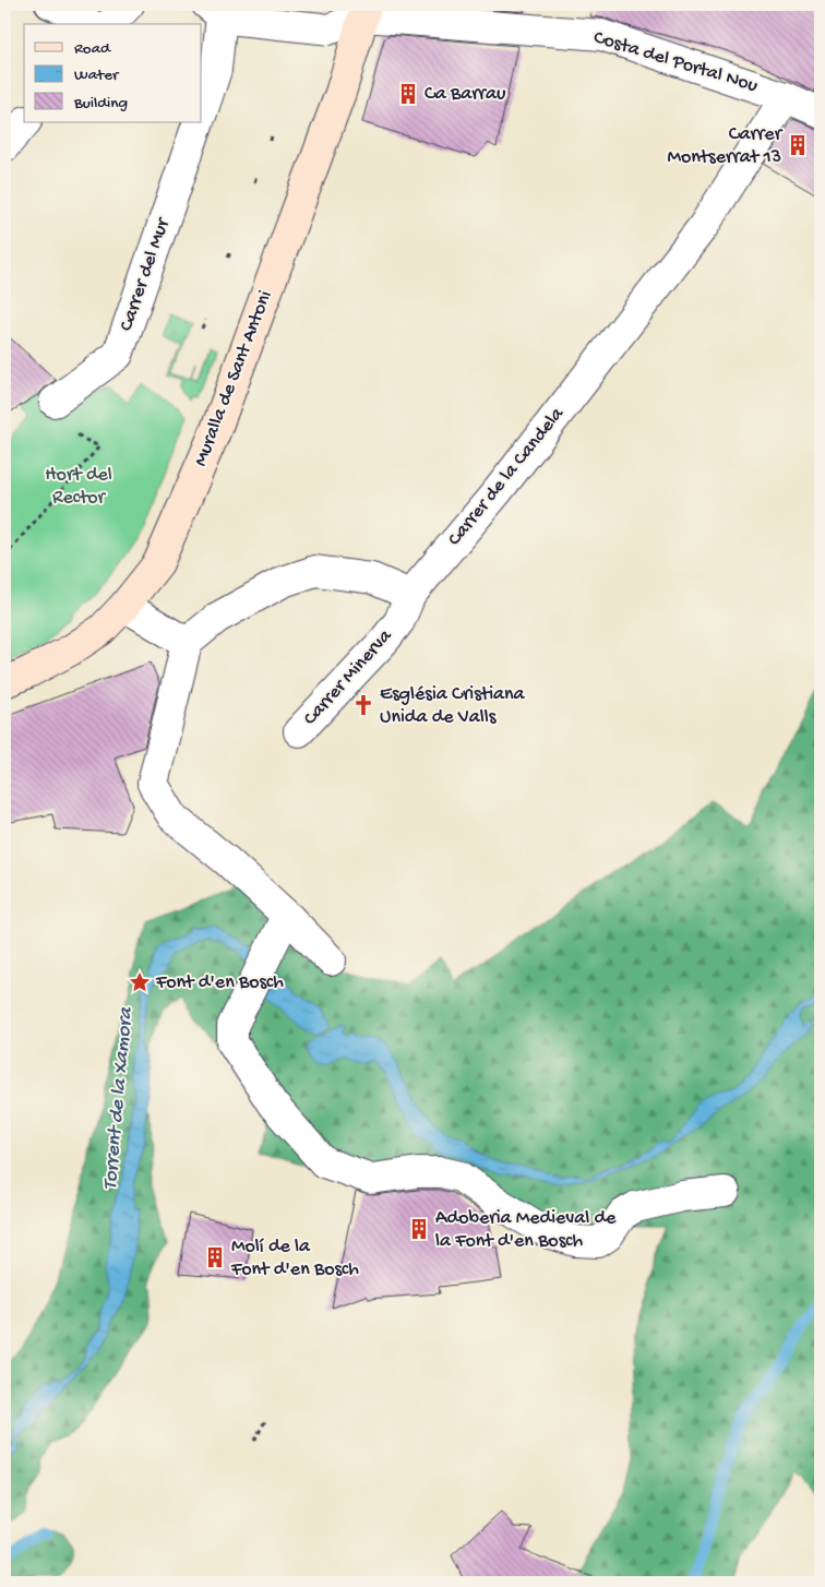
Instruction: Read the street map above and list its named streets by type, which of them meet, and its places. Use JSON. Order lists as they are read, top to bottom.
{
  "streets": {
    "main road": ["Muralla de Sant Antoni"],
    "street": [
      "Costa del Portal Nou",
      "Carrer del Mur",
      "Carrer de la Candela",
      "Carrer Minerva"
    ]
  },
  "crossings": [
    ["Costa del Portal Nou", "Muralla de Sant Antoni"],
    ["Costa del Portal Nou", "Carrer de la Candela"],
    ["Carrer de la Candela", "Carrer Minerva"]
  ],
  "water": ["Torrent de la Xamora"],
  "parks": ["Hort del Rector"],
  "places": {
    "building": [
      "Ca Barrau",
      "Carrer Montserrat 13",
      "Adoberia Medieval de la Font d'en Bosch",
      "Molí de la Font d'en Bosch"
    ],
    "church": ["Església Cristiana Unida de Valls"],
    "place": ["Font d'en Bosch"]
  },
  "legend": ["Road", "Water", "Building"]
}
